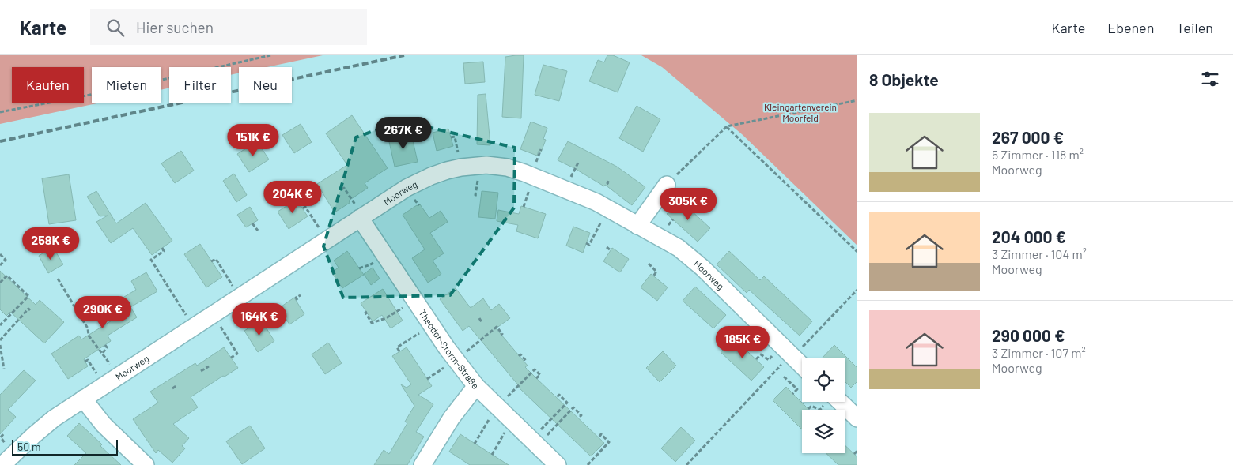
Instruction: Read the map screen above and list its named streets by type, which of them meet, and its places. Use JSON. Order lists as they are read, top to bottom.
{
  "streets": {
    "street": ["Moorweg", "Theodor-Storm-Straße"]
  },
  "crossings": [
    ["Moorweg", "Theodor-Storm-Straße"]
  ],
  "parks": ["Kleingartenverein Moorfeld"],
  "scale_bar": "50 m",
  "page": {
    "header": "Karte",
    "search": "Hier suchen",
    "nav": ["Karte", "Ebenen", "Teilen"],
    "heading": "8 Objekte",
    "chip": [
      "Kaufen",
      "Mieten",
      "Filter",
      "Neu"
    ],
    "list": [
      {
        "name": "267 000 €",
        "note": "5 Zimmer · 118 m² · Moorweg"
      },
      {
        "name": "204 000 €",
        "note": "3 Zimmer · 104 m² · Moorweg"
      },
      {
        "name": "290 000 €",
        "note": "3 Zimmer · 107 m² · Moorweg"
      }
    ],
    "price": [
      "267K €",
      "151K €",
      "204K €",
      "305K €",
      "258K €",
      "290K €",
      "164K €",
      "185K €"
    ],
    "scale": "50 m"
  }
}
